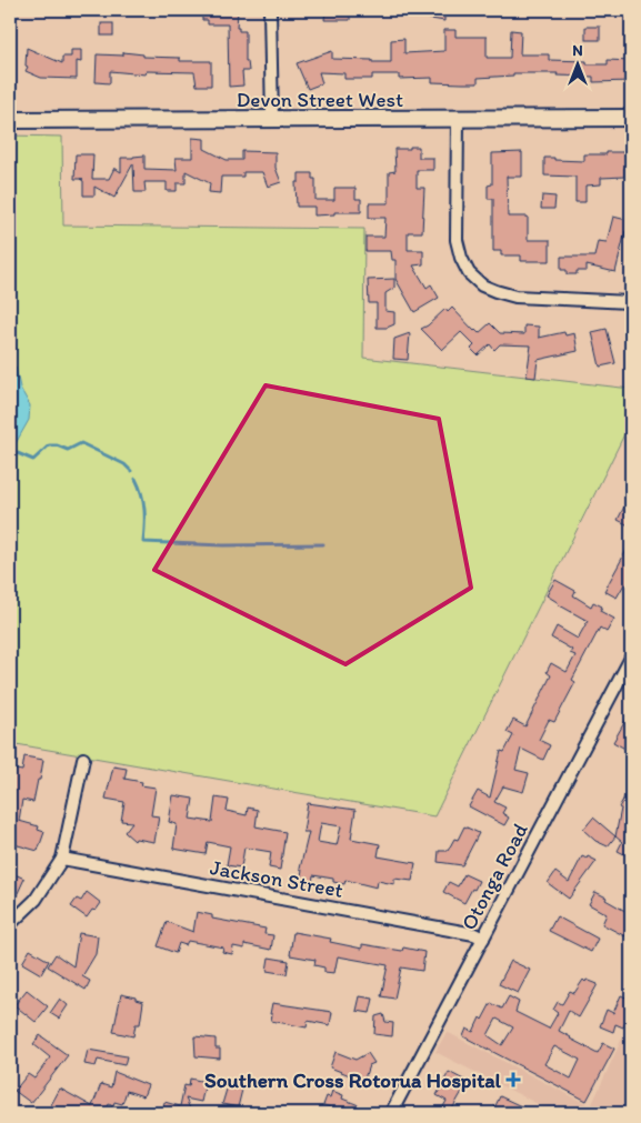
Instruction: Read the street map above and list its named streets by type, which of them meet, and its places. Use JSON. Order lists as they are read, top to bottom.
{
  "streets": {
    "main road": ["Devon Street West"],
    "street": ["Otonga Road", "Jackson Street"]
  },
  "crossings": [
    ["Otonga Road", "Jackson Street"]
  ],
  "places": {
    "health": ["Southern Cross Rotorua Hospital"]
  },
  "north": "top"
}
